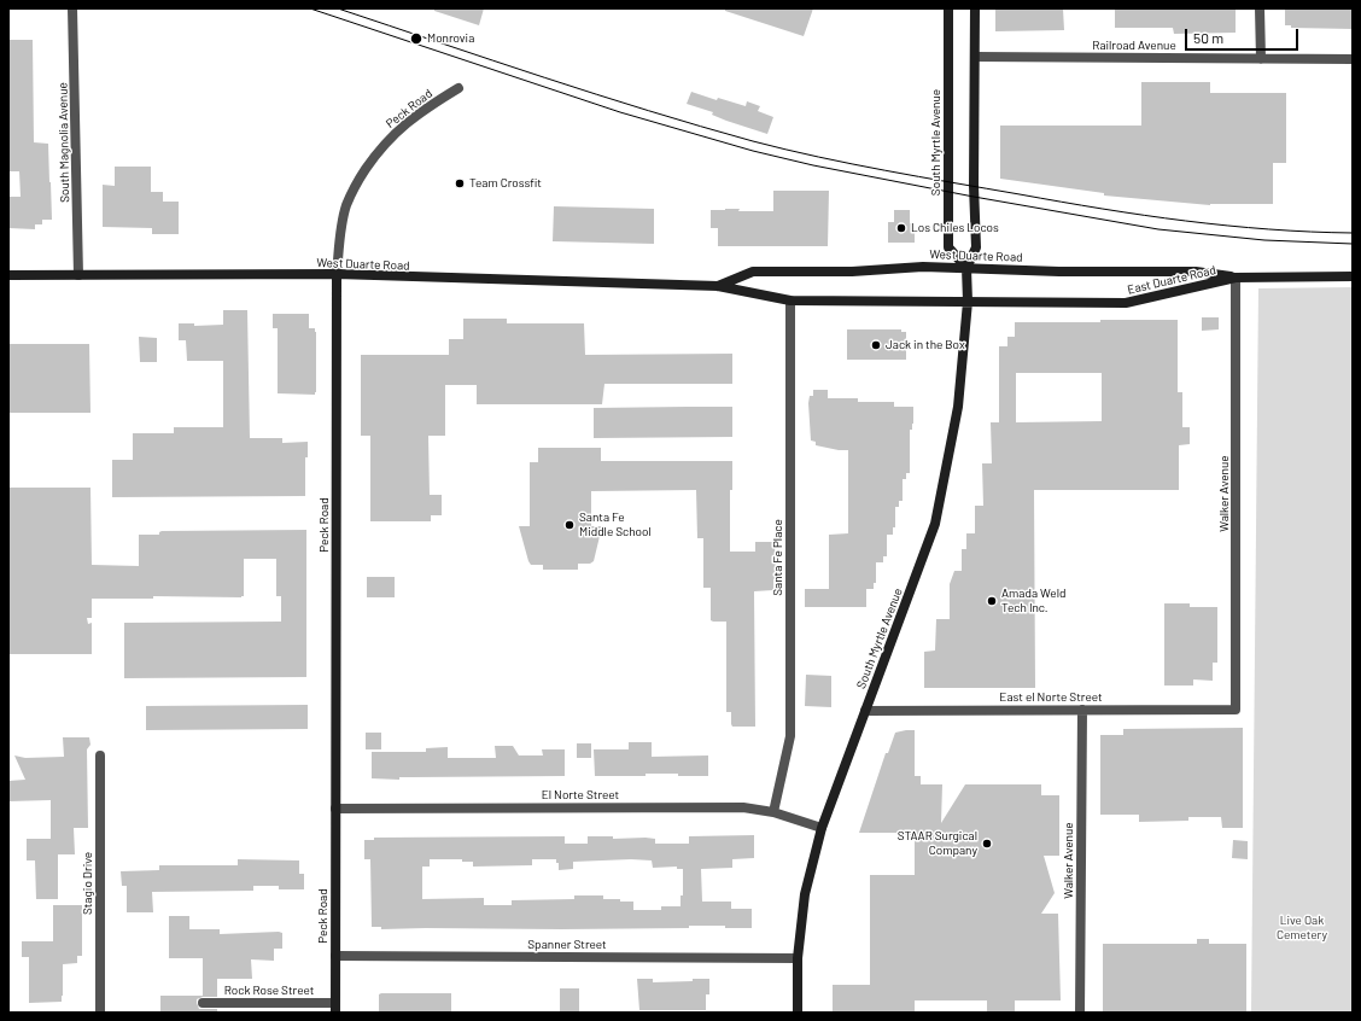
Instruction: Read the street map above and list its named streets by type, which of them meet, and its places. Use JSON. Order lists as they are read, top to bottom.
{
  "streets": {
    "main road": [
      "Peck Road",
      "South Myrtle Avenue",
      "West Duarte Road",
      "East Duarte Road"
    ],
    "street": [
      "Railroad Avenue",
      "South Magnolia Avenue",
      "Walker Avenue",
      "Santa Fe Place",
      "East el Norte Street",
      "El Norte Street",
      "Stagio Drive",
      "Spanner Street",
      "Rock Rose Street"
    ]
  },
  "crossings": [
    ["Railroad Avenue", "South Myrtle Avenue"],
    ["Peck Road", "West Duarte Road"],
    ["Peck Road", "El Norte Street"],
    ["Peck Road", "Spanner Street"],
    ["Peck Road", "Rock Rose Street"],
    ["South Magnolia Avenue", "West Duarte Road"],
    ["South Myrtle Avenue", "West Duarte Road"],
    ["South Myrtle Avenue", "East Duarte Road"],
    ["South Myrtle Avenue", "East el Norte Street"],
    ["South Myrtle Avenue", "El Norte Street"],
    ["South Myrtle Avenue", "Spanner Street"],
    ["West Duarte Road", "East Duarte Road"],
    ["West Duarte Road", "Walker Avenue"],
    ["West Duarte Road", "Santa Fe Place"],
    ["East Duarte Road", "Walker Avenue"],
    ["Walker Avenue", "East el Norte Street"],
    ["Santa Fe Place", "El Norte Street"]
  ],
  "parks": ["Live Oak Cemetery"],
  "places": [
    "Monrovia",
    "Team Crossfit",
    "Los Chiles Locos",
    "Jack in the Box",
    "Santa Fe Middle School",
    "Amada Weld Tech Inc.",
    "STAAR Surgical Company"
  ],
  "scale_bar": "50 m"
}
